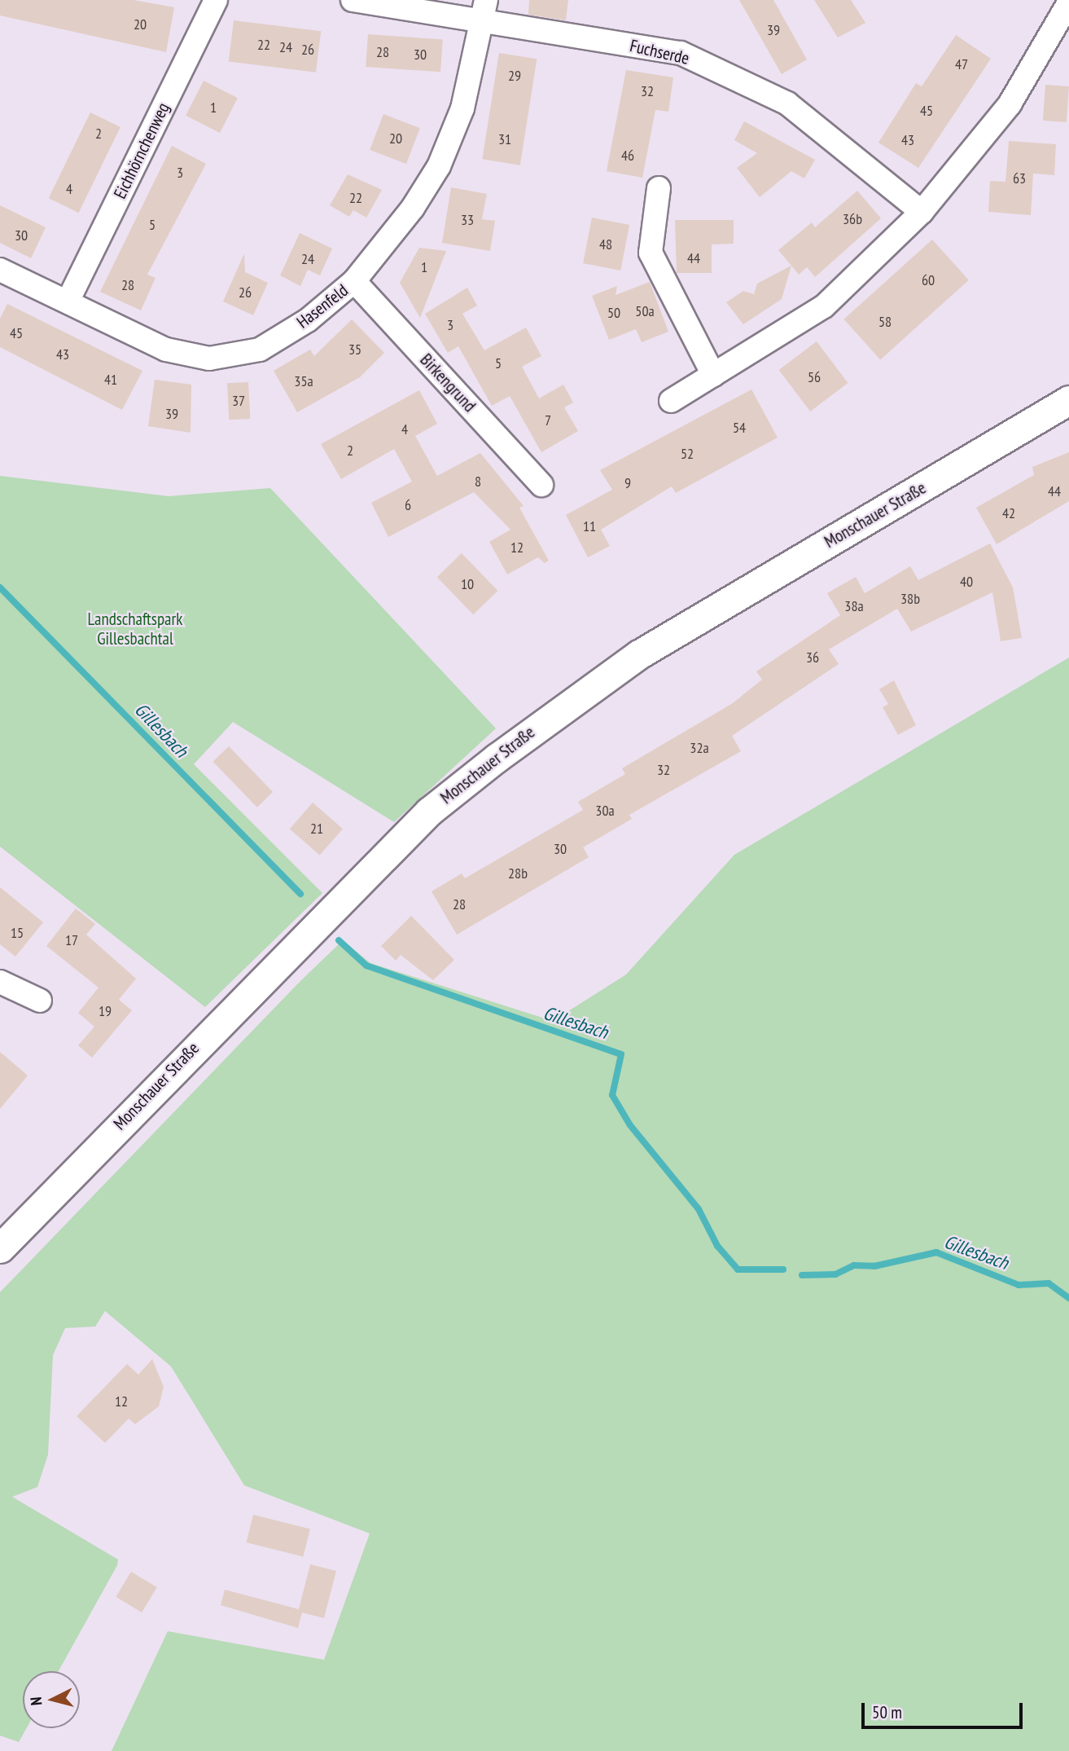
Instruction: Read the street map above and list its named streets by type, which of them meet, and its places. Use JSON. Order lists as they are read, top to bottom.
{
  "streets": {
    "main road": ["Monschauer Straße"],
    "street": [
      "Fuchserde",
      "Eichhörnchenweg",
      "Hasenfeld",
      "Birkengrund"
    ]
  },
  "crossings": [
    ["Fuchserde", "Hasenfeld"],
    ["Eichhörnchenweg", "Hasenfeld"],
    ["Hasenfeld", "Birkengrund"]
  ],
  "water": ["Gillesbach"],
  "parks": ["Landschaftspark Gillesbachtal"],
  "house_numbers": [
    "20",
    "39",
    "22",
    "24",
    "26",
    "28",
    "30",
    "47",
    "29",
    "32",
    "1",
    "45",
    "2",
    "20",
    "31",
    "43",
    "46",
    "3",
    "63",
    "4",
    "22",
    "36b",
    "33",
    "5",
    "30",
    "48",
    "44",
    "24",
    "1",
    "60",
    "28",
    "26",
    "50a",
    "50",
    "58",
    "3",
    "45",
    "35",
    "43",
    "5",
    "56",
    "41",
    "35a",
    "37",
    "39",
    "7",
    "54",
    "4",
    "2",
    "52",
    "8",
    "9",
    "44",
    "6",
    "42",
    "11",
    "12",
    "40",
    "10",
    "38b",
    "38a",
    "36",
    "32a",
    "32",
    "30a",
    "21",
    "30",
    "28b",
    "28",
    "15",
    "17",
    "19",
    "12"
  ],
  "scale_bar": "50 m",
  "north": "left"
}
